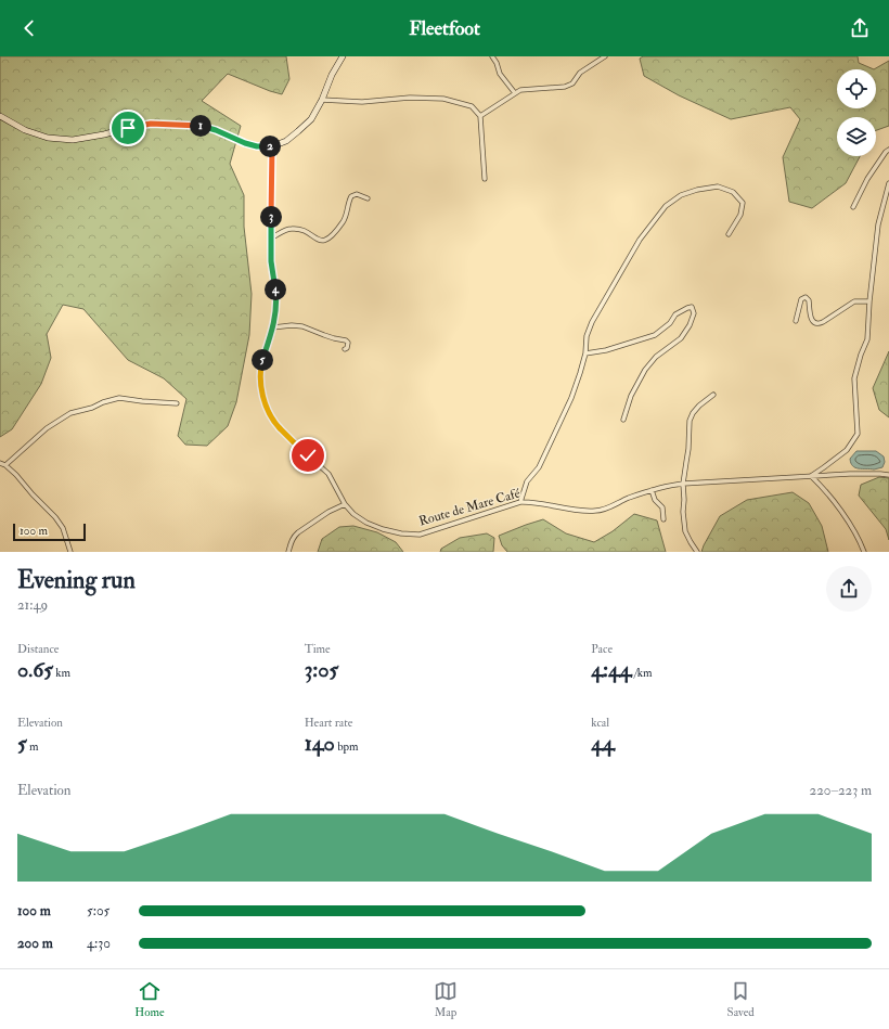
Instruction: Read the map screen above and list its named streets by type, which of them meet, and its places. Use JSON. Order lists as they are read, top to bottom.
{
  "streets": {
    "street": ["Route de Mare Café"]
  },
  "scale_bar": "100 m",
  "page": {
    "header": "Fleetfoot",
    "pins": [
      "1",
      "2",
      "3",
      "4",
      "5"
    ],
    "scale": "100 m",
    "heading": ["Evening run", "21:49"],
    "stats": [
      ["Distance", "0.65 km"],
      ["Time", "3:05"],
      ["Pace", "4:44 /km"],
      ["Elevation", "5 m"],
      ["Heart rate", "140 bpm"],
      ["kcal", "44"]
    ],
    "chart": ["Elevation", "220–223 m"],
    "list": [
      {
        "name": "100 m",
        "note": "5:05"
      },
      {
        "name": "200 m",
        "note": "4:30"
      }
    ],
    "tabs": ["Home", "Map", "Saved"]
  }
}
